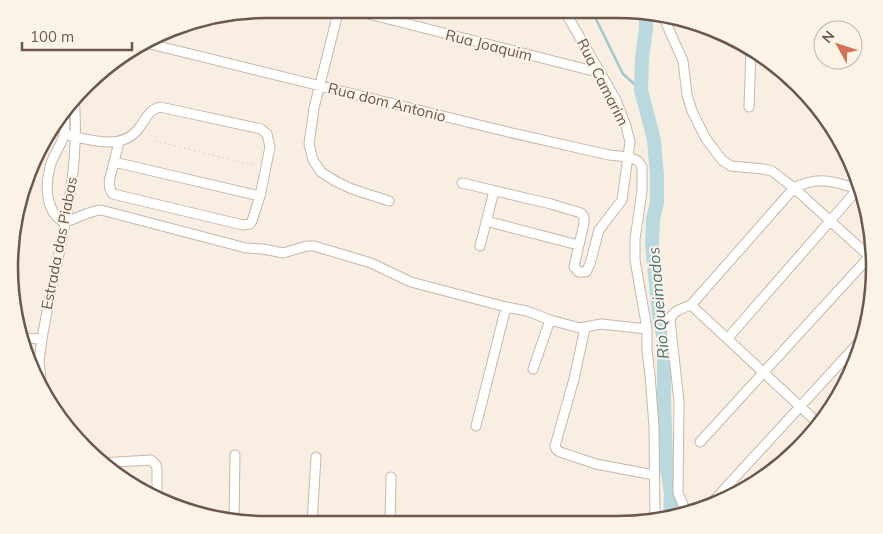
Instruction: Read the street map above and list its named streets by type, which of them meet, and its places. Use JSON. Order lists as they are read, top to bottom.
{
  "streets": {
    "street": [
      "Rua Joaquim",
      "Rua Camarim",
      "Rua dom Antonio",
      "Estrada das Piabas"
    ]
  },
  "crossings": [
    ["Rua Joaquim", "Rua Camarim"],
    ["Rua Camarim", "Rua dom Antonio"]
  ],
  "water": ["Rio Queimados"],
  "scale_bar": "100 m",
  "north": "top left"
}
